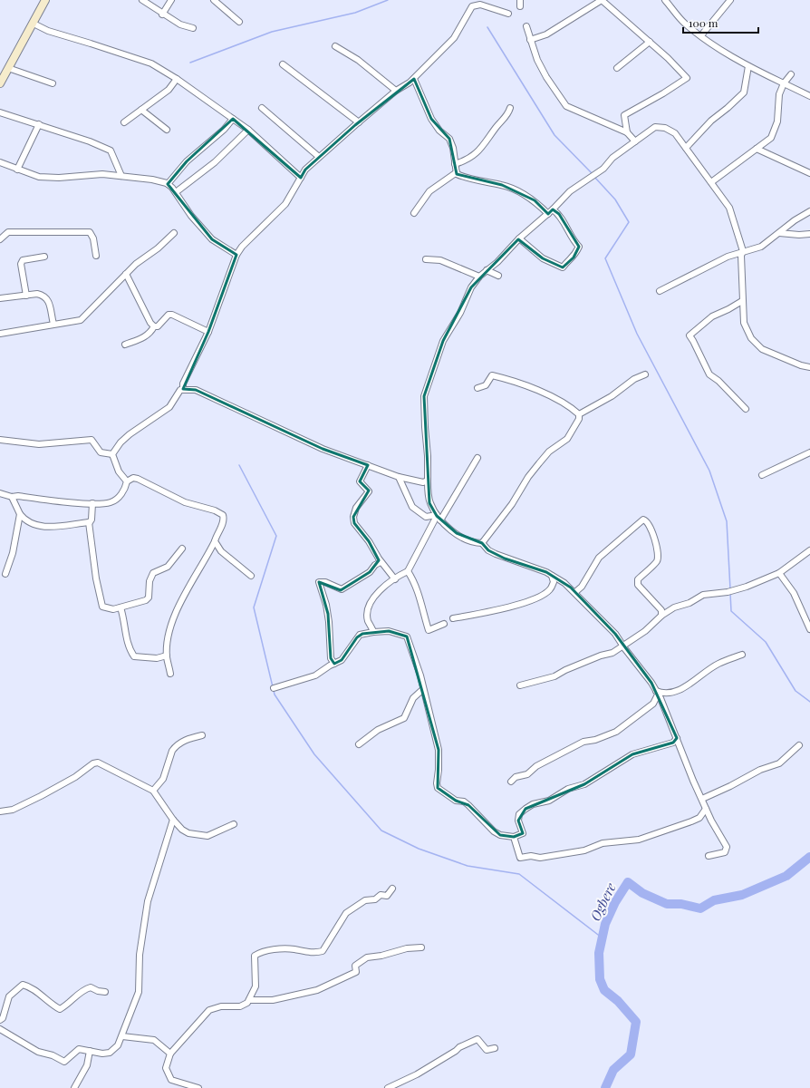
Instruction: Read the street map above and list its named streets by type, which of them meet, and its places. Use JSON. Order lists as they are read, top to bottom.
{
  "water": ["Ogbere"],
  "scale_bar": "100 m"
}
